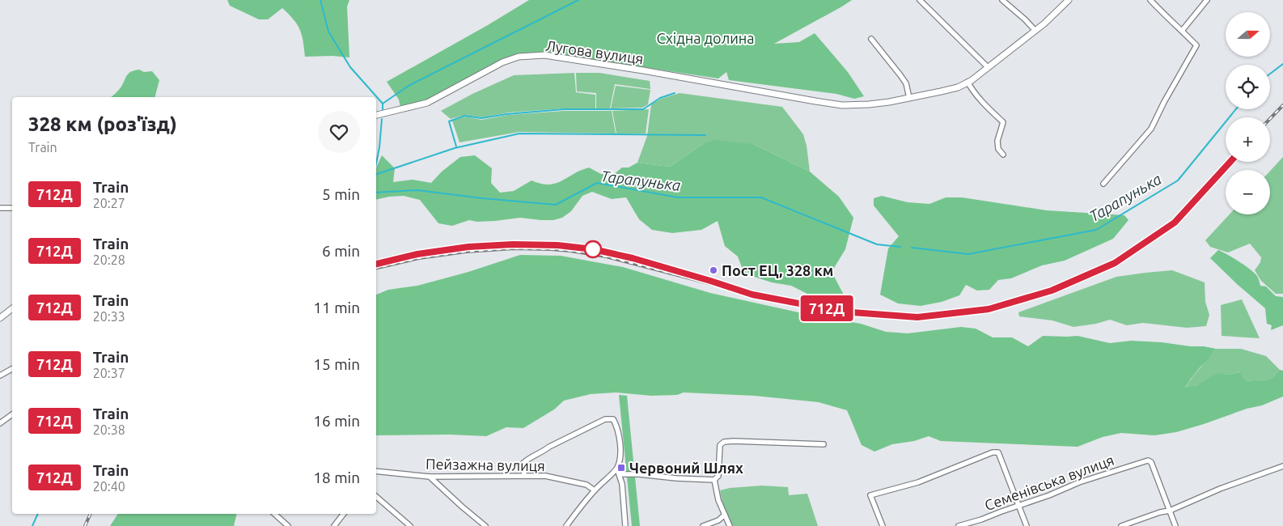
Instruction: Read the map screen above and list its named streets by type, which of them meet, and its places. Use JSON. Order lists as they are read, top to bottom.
{
  "streets": {
    "street": ["Лугова вулиця", "Пейзажна вулиця", "Семенівська вулиця"]
  },
  "water": ["Тарапунька"],
  "parks": ["Східна долина"],
  "places": {
    "other": ["Пост ЕЦ, 328 км"],
    "transit": ["Червоний Шлях"]
  },
  "north": "right",
  "page": {
    "on_map": "712Д",
    "map_buttons": ["+", "−"],
    "heading": ["328 км (роз'їзд)", "Train"],
    "list": [
      {
        "mark": "712Д",
        "name": "Train",
        "note": "20:27",
        "value": "5 min"
      },
      {
        "mark": "712Д",
        "name": "Train",
        "note": "20:28",
        "value": "6 min"
      },
      {
        "mark": "712Д",
        "name": "Train",
        "note": "20:33",
        "value": "11 min"
      },
      {
        "mark": "712Д",
        "name": "Train",
        "note": "20:37",
        "value": "15 min"
      },
      {
        "mark": "712Д",
        "name": "Train",
        "note": "20:38",
        "value": "16 min"
      },
      {
        "mark": "712Д",
        "name": "Train",
        "note": "20:40",
        "value": "18 min"
      }
    ]
  }
}
